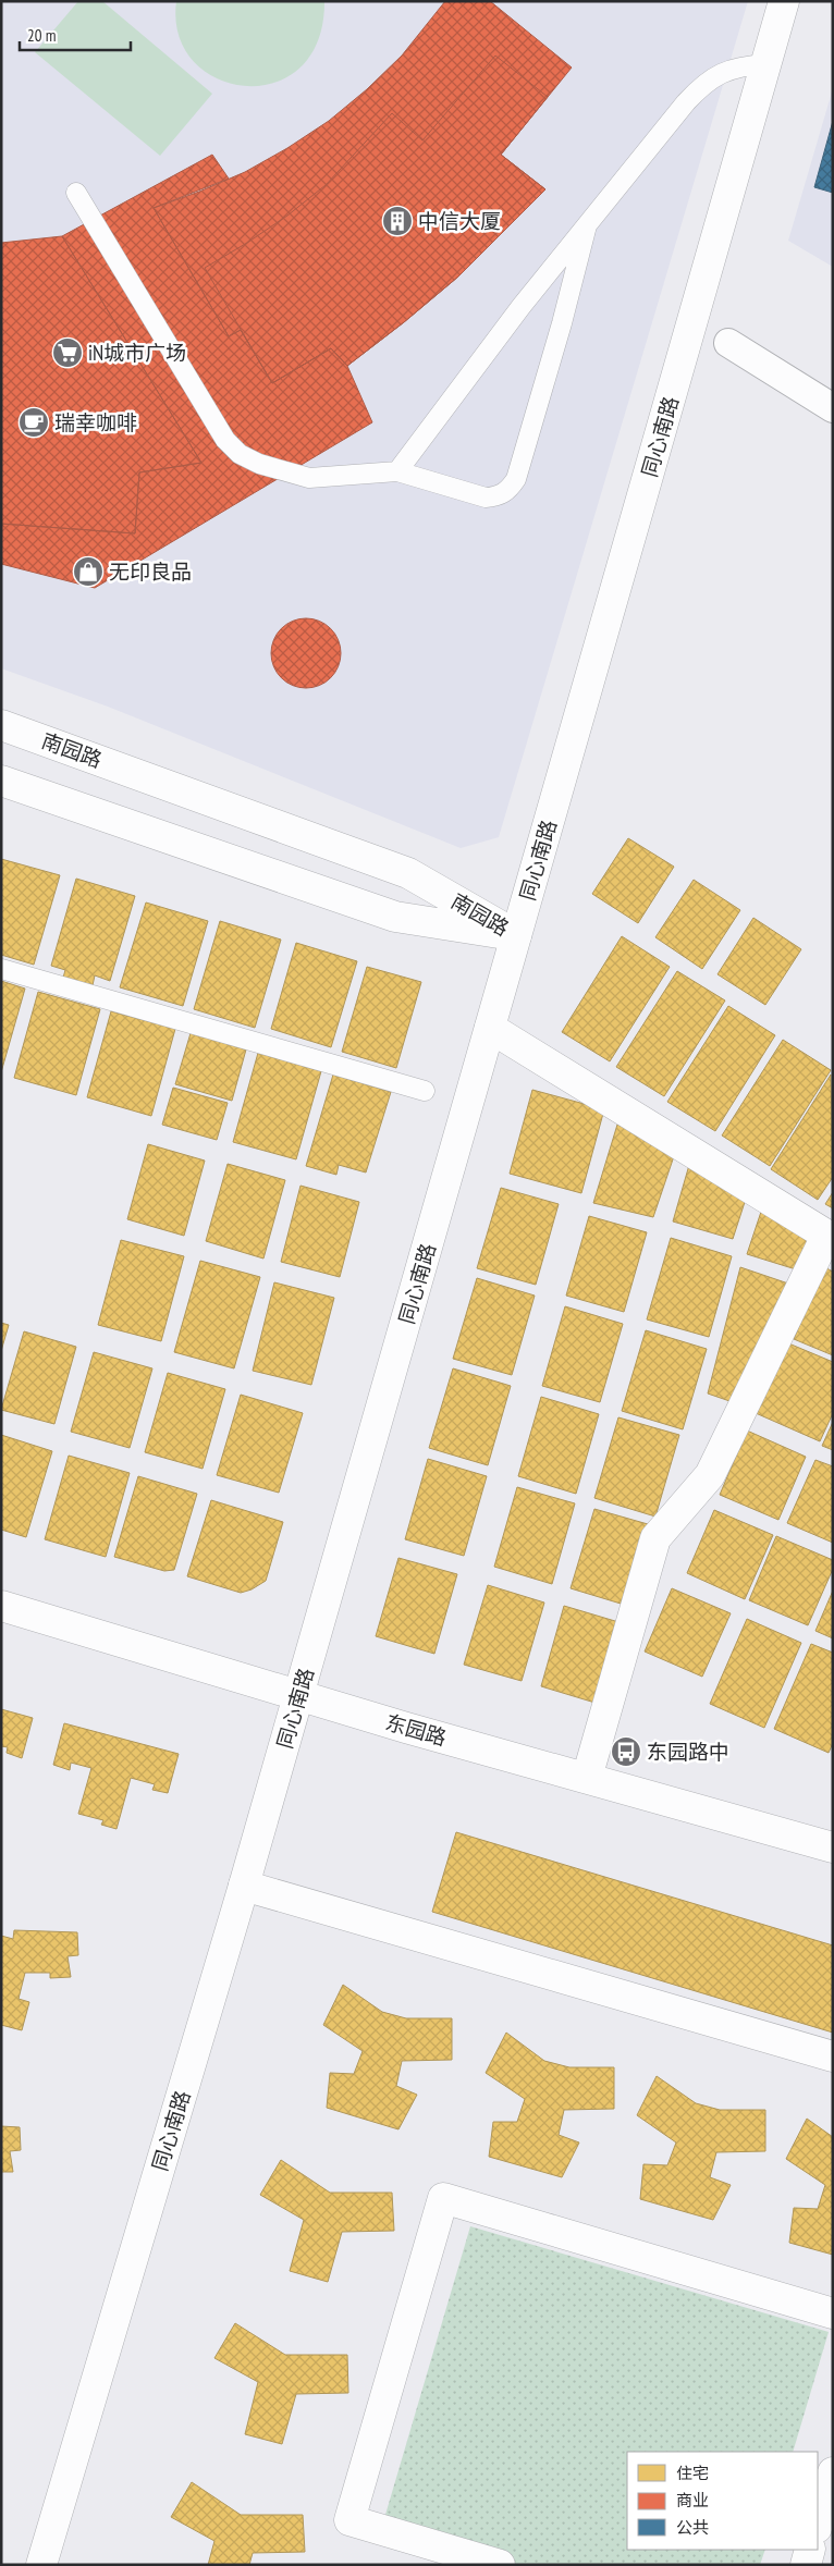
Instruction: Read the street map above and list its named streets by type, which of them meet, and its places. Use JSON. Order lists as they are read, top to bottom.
{
  "streets": {
    "street": ["同心南路", "南园路", "东园路"]
  },
  "crossings": [
    ["同心南路", "南园路"],
    ["同心南路", "东园路"]
  ],
  "places": {
    "building": ["中信大厦"],
    "supermarket": ["iN城市广场"],
    "cafe": ["瑞幸咖啡"],
    "shop": ["无印良品"],
    "bus stop": ["东园路中"]
  },
  "legend": ["住宅", "商业", "公共"],
  "scale_bar": "20 m"
}
